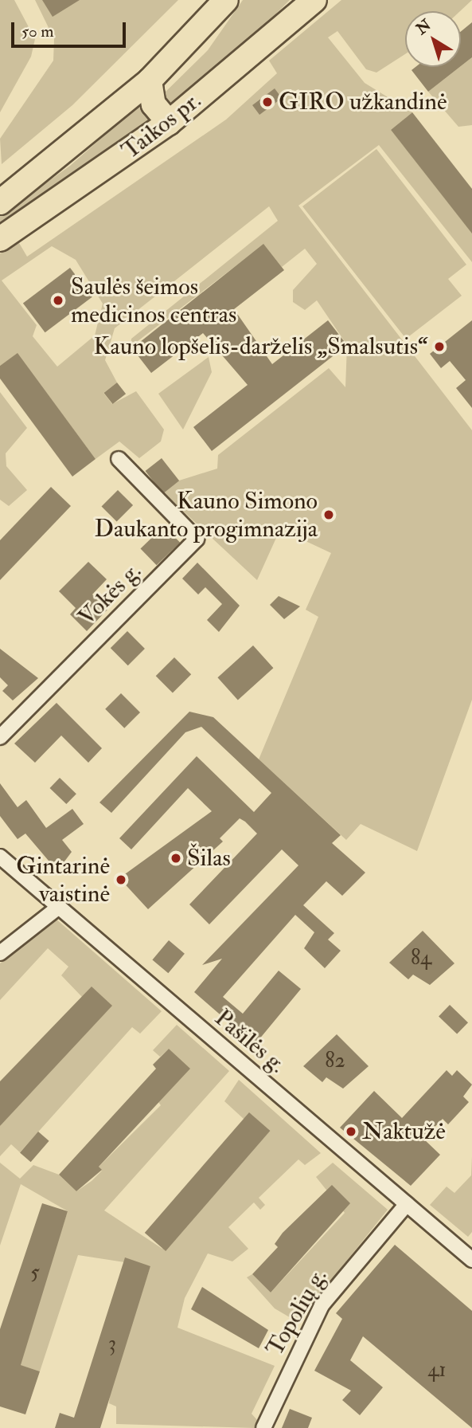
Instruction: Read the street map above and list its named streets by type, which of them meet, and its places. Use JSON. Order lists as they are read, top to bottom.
{
  "streets": {
    "main road": ["Taikos pr."],
    "street": ["Vokės g.", "Pašilės g.", "Topolių g."]
  },
  "crossings": [
    ["Pašilės g.", "Topolių g."]
  ],
  "places": [
    "GIRO užkandinė",
    "Saulės šeimos medicinos centras",
    "Kauno lopšelis-darželis „Smalsutis“",
    "Kauno Simono Daukanto progimnazija",
    "Šilas",
    "Gintarinė vaistinė",
    "Naktužė"
  ],
  "house_numbers": [
    "84",
    "82",
    "5",
    "3",
    "41"
  ],
  "scale_bar": "50 m",
  "north": "top left"
}
